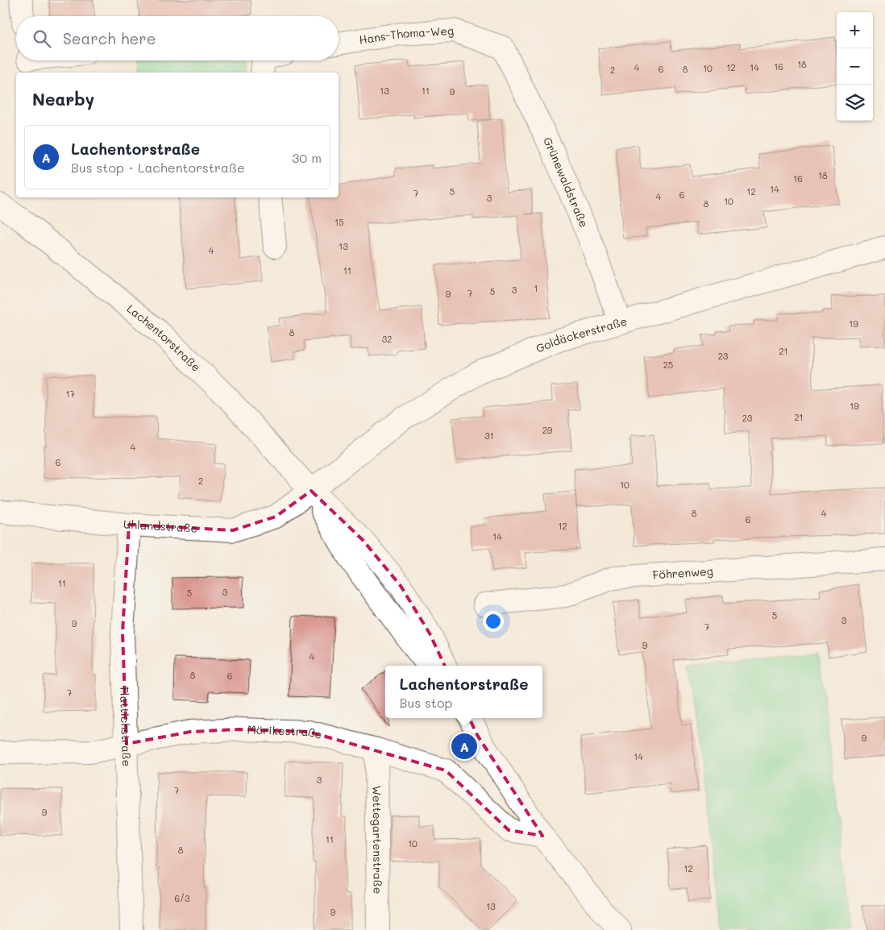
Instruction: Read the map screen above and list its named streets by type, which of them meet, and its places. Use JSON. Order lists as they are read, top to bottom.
{
  "streets": {
    "street": [
      "Hans-Thoma-Weg",
      "Grünewaldstraße",
      "Goldäckerstraße",
      "Lachentorstraße",
      "Uhlandstraße",
      "Föhrenweg",
      "Flattichstraße",
      "Mörikestraße",
      "Wettegartenstraße"
    ]
  },
  "crossings": [
    ["Hans-Thoma-Weg", "Grünewaldstraße"],
    ["Grünewaldstraße", "Goldäckerstraße"],
    ["Goldäckerstraße", "Lachentorstraße"],
    ["Goldäckerstraße", "Uhlandstraße"],
    ["Lachentorstraße", "Uhlandstraße"],
    ["Uhlandstraße", "Flattichstraße"],
    ["Flattichstraße", "Mörikestraße"],
    ["Mörikestraße", "Wettegartenstraße"]
  ],
  "house_numbers": [
    "18",
    "16",
    "4",
    "12",
    "14",
    "10",
    "6",
    "8",
    "2",
    "13",
    "11",
    "9",
    "18",
    "16",
    "14",
    "5",
    "12",
    "7",
    "6",
    "4",
    "3",
    "10",
    "8",
    "15",
    "13",
    "4",
    "11",
    "1",
    "3",
    "5",
    "7",
    "9",
    "19",
    "8",
    "32",
    "21",
    "23",
    "25",
    "17",
    "19",
    "21",
    "23",
    "29",
    "31",
    "4",
    "6",
    "2",
    "10",
    "8",
    "4",
    "6",
    "12",
    "14",
    "11",
    "3",
    "5",
    "5",
    "3",
    "9",
    "7",
    "9",
    "4",
    "8",
    "6",
    "7",
    "9",
    "14",
    "3",
    "7",
    "9",
    "11",
    "10",
    "8",
    "12",
    "6/3",
    "13",
    "9"
  ],
  "page": {
    "map_buttons": ["+", "−"],
    "search": "Search here",
    "heading": "Nearby",
    "list": [
      {
        "mark": "A",
        "name": "Lachentorstraße",
        "note": "Bus stop · Lachentorstraße",
        "value": "30 m"
      }
    ],
    "popup": ["Lachentorstraße", "Bus stop"],
    "pins": "A"
  }
}
